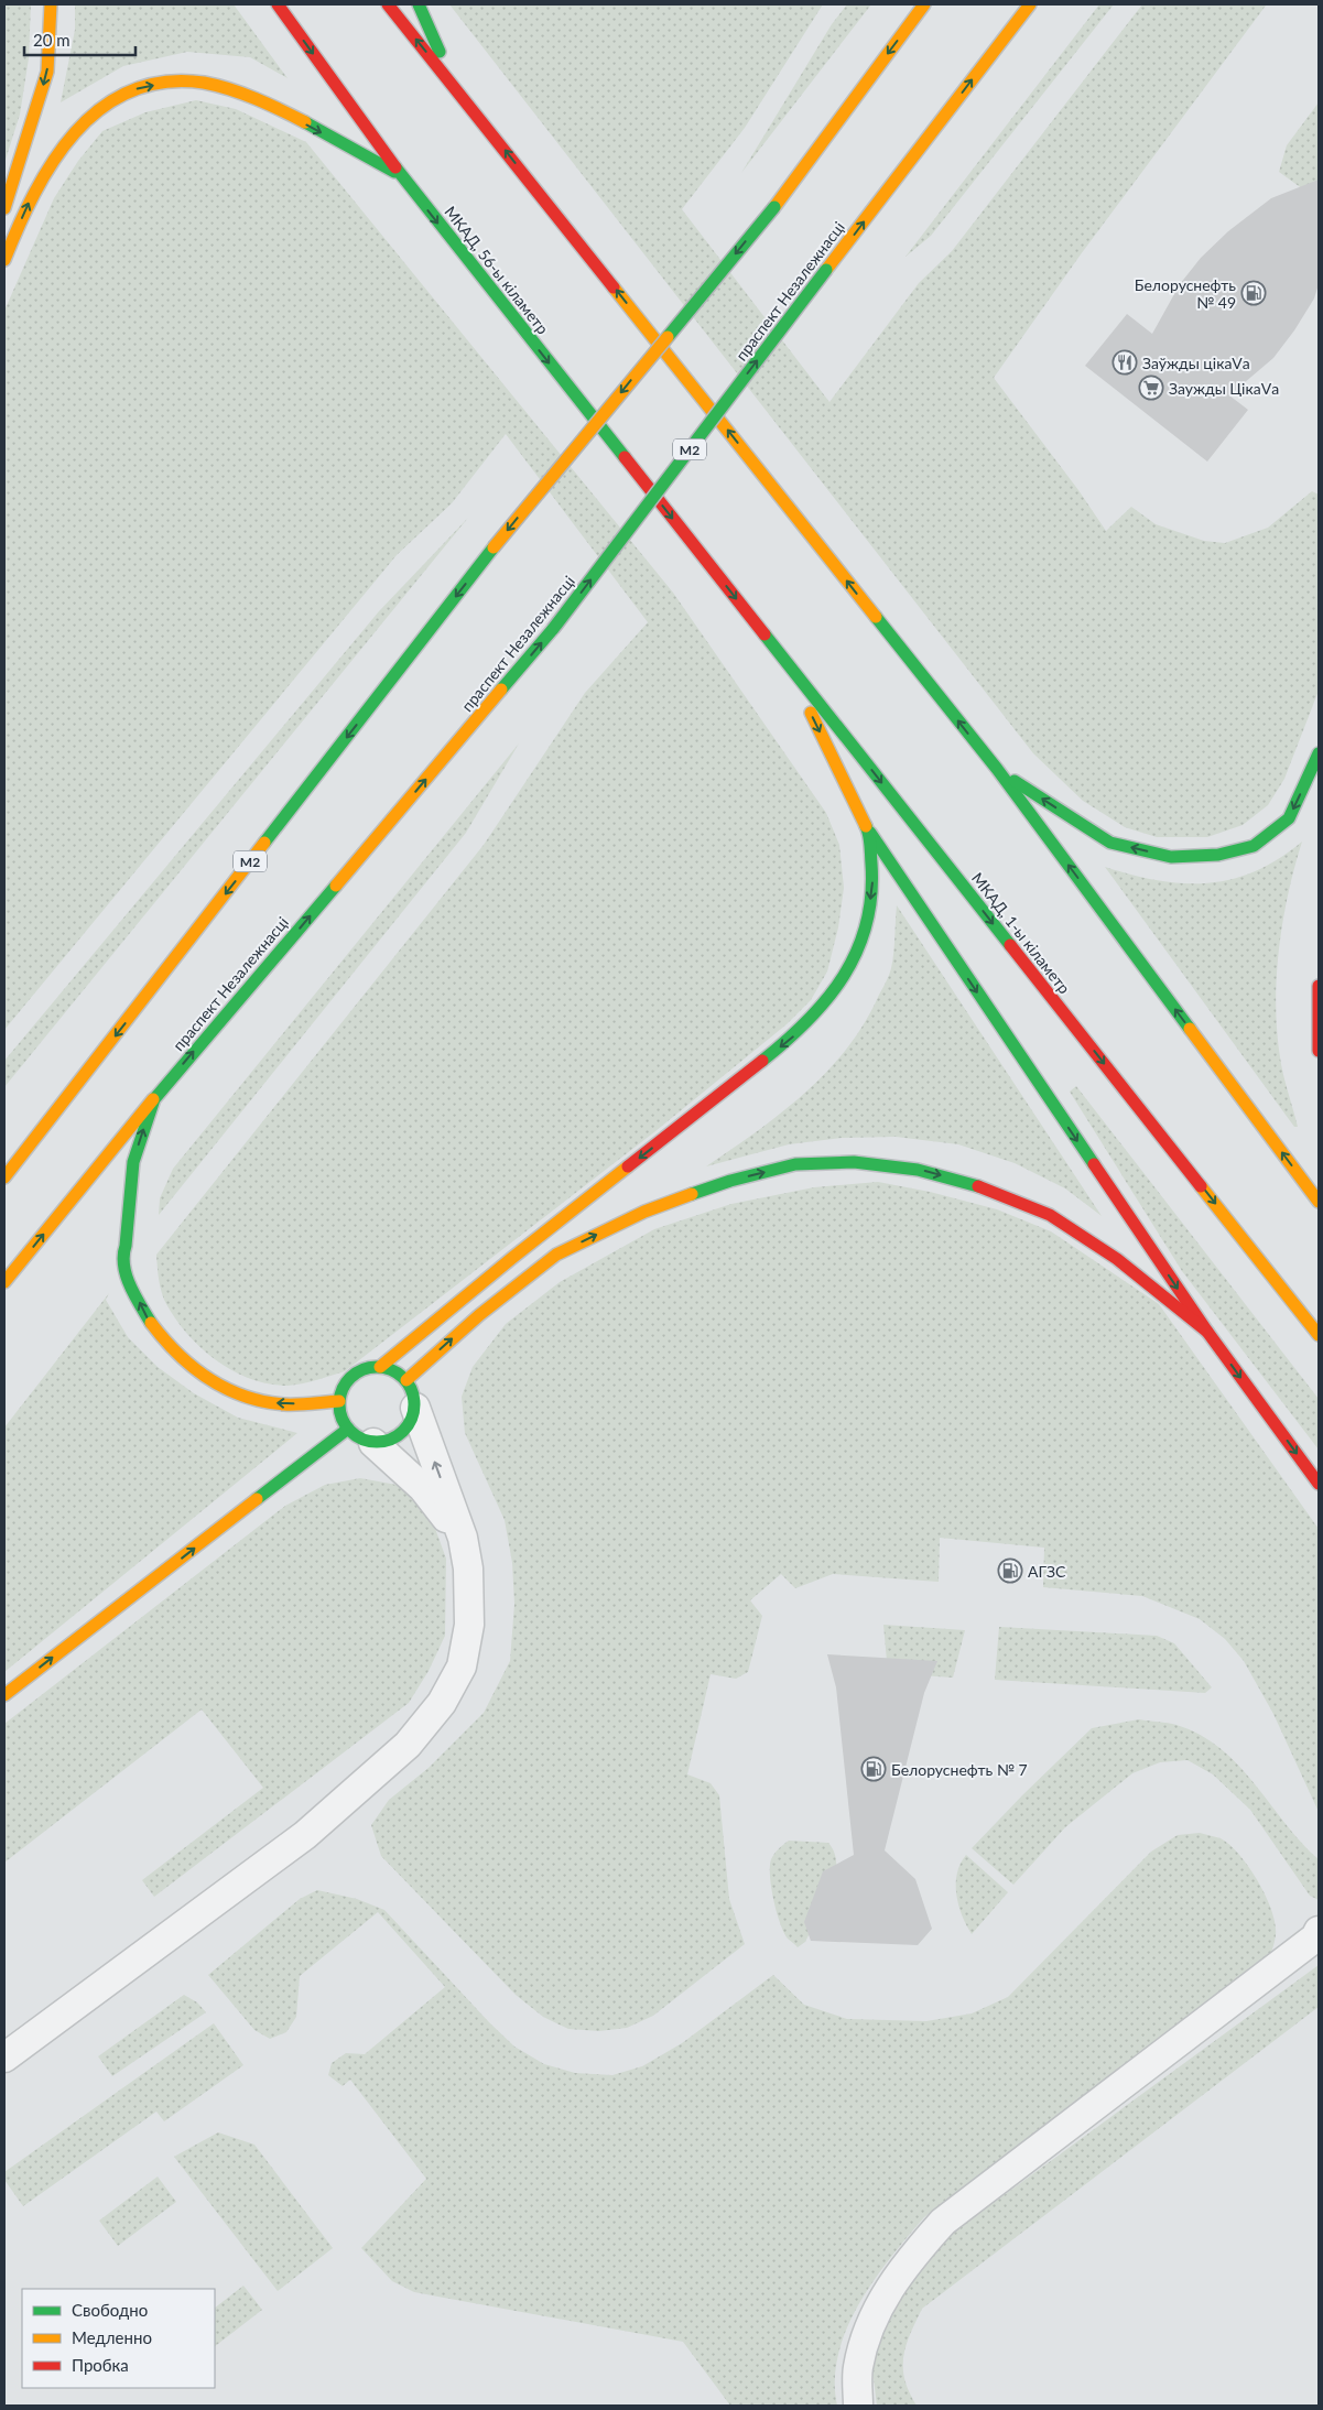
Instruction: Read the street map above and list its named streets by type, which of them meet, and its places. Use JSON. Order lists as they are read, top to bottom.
{
  "streets": {
    "main road": [
      "МКАД, 56-ы кіламетр",
      "праспект Незалежнасці",
      "М2",
      "МКАД, 1-ы кіламетр"
    ]
  },
  "crossings": [
    ["МКАД, 56-ы кіламетр", "МКАД, 1-ы кіламетр"]
  ],
  "places": {
    "fuel station": ["Белоруснефть № 49", "АГЗС", "Белоруснефть № 7"],
    "restaurant": ["Заўжды цікаVа"],
    "supermarket": ["Заужды ЦікаVа"]
  },
  "legend": ["Свободно", "Медленно", "Пробка"],
  "scale_bar": "20 m"
}
